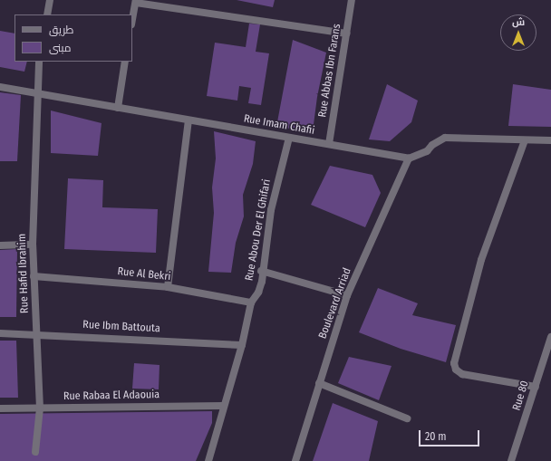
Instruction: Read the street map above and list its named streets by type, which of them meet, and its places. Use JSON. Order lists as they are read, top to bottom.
{
  "streets": {
    "street": [
      "Rue Abbas Ibn Farans",
      "Rue Imam Chafii",
      "Rue Abou Der El Ghifari",
      "Rue Hafid Ibrahim",
      "Rue Al Bekri",
      "Boulevard Arriad",
      "Rue Ibm Battouta",
      "Rue Rabaa El Adaouia",
      "Rue 80"
    ]
  },
  "crossings": [
    ["Rue Abbas Ibn Farans", "Rue Imam Chafii"],
    ["Rue Imam Chafii", "Rue Abou Der El Ghifari"],
    ["Rue Imam Chafii", "Rue Hafid Ibrahim"],
    ["Rue Imam Chafii", "Boulevard Arriad"],
    ["Rue Abou Der El Ghifari", "Rue Al Bekri"],
    ["Rue Abou Der El Ghifari", "Rue Ibm Battouta"],
    ["Rue Abou Der El Ghifari", "Rue Rabaa El Adaouia"],
    ["Rue Hafid Ibrahim", "Rue Al Bekri"],
    ["Rue Hafid Ibrahim", "Rue Ibm Battouta"],
    ["Rue Hafid Ibrahim", "Rue Rabaa El Adaouia"]
  ],
  "legend": ["طريق", "مبنى"],
  "scale_bar": "20 m",
  "north": "top"
}
